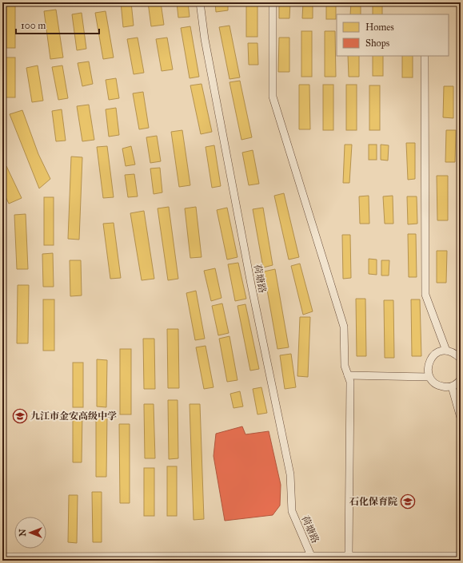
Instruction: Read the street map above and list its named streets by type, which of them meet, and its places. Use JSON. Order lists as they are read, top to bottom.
{
  "streets": {
    "street": ["荷塘路"]
  },
  "places": {
    "school or university": ["九江市金安高级中学", "石化保育院"]
  },
  "legend": ["Homes", "Shops"],
  "scale_bar": "100 m",
  "north": "left"
}
